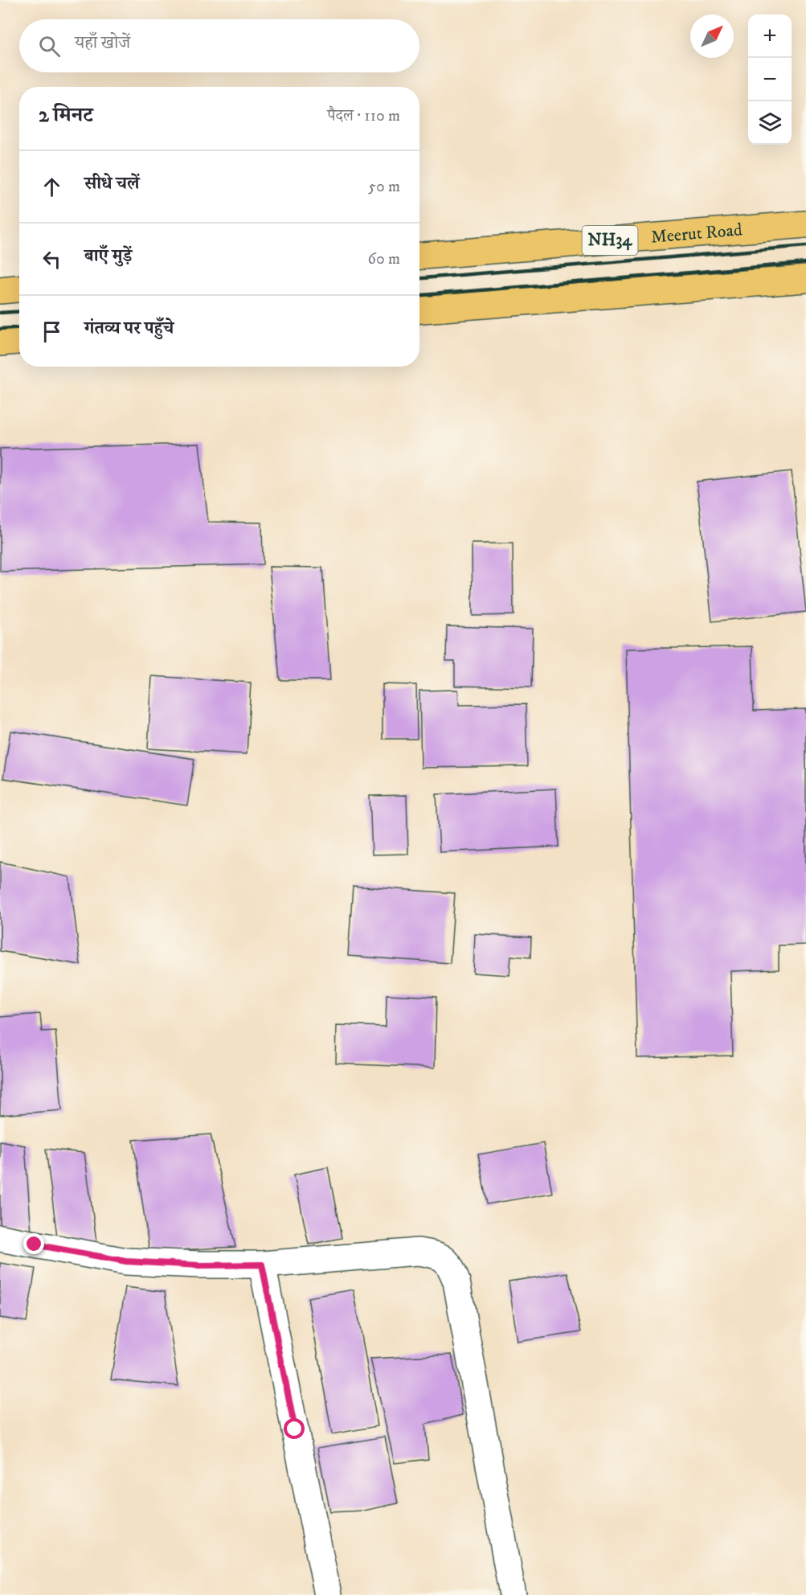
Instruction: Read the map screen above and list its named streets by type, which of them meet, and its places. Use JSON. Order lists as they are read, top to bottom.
{
  "streets": {
    "highway": ["Meerut Road", "NH34"]
  },
  "north": "top right",
  "page": {
    "map_buttons": ["+", "−"],
    "search": "यहाँ खोजें",
    "heading": ["2 मिनट", "पैदल · 110 m"],
    "list": [
      ["सीधे चलें", "50 m"],
      ["बाएँ मुड़ें", "60 m"],
      "गंतव्य पर पहुँचे"
    ]
  }
}
